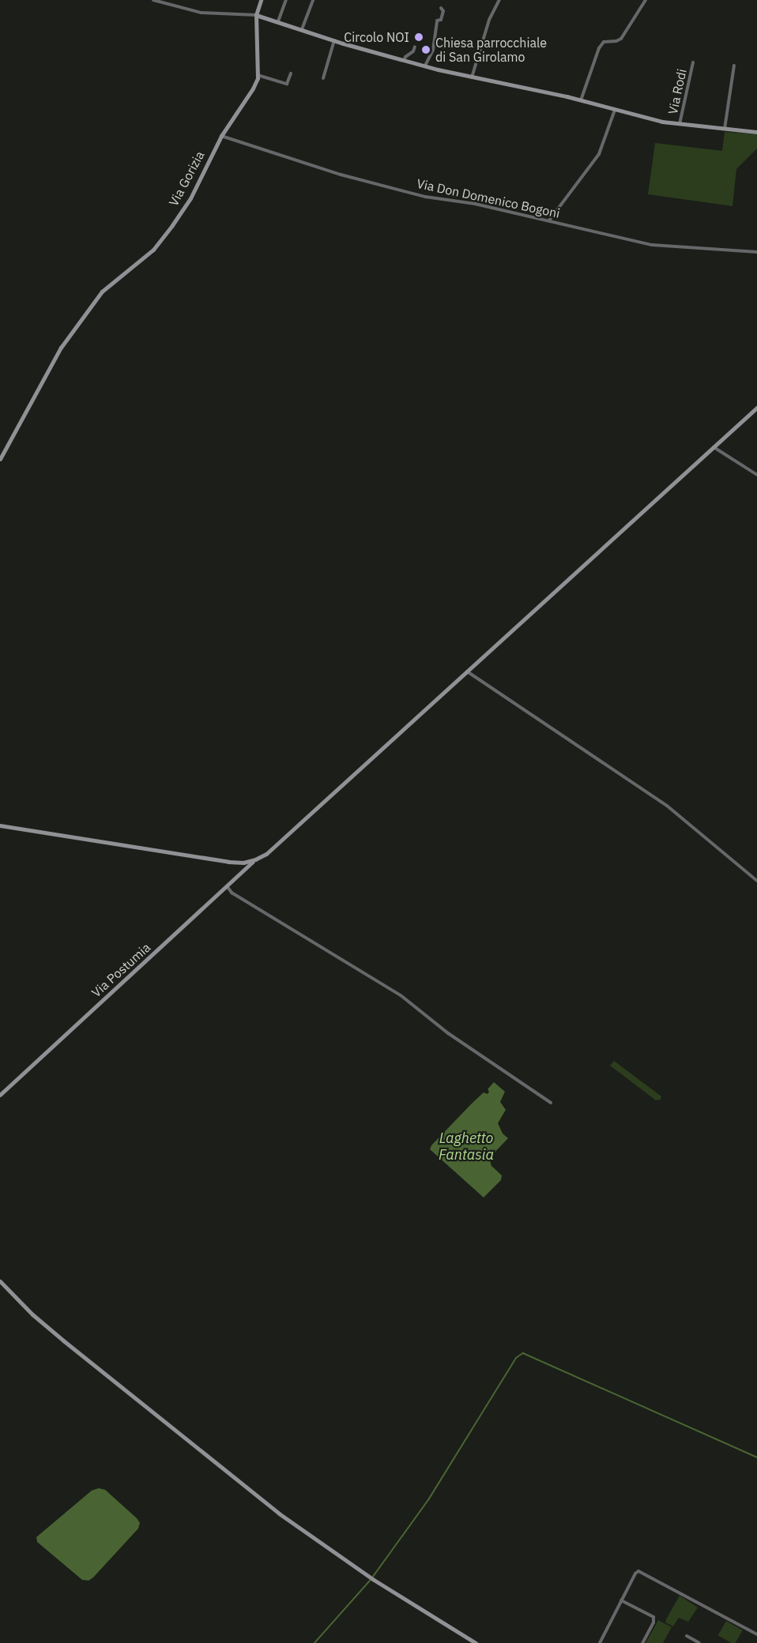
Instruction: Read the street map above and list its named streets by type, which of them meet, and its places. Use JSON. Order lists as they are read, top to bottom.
{
  "streets": {
    "main road": ["Via Gorizia", "Via Postumia"],
    "street": ["Via Rodi", "Via Don Domenico Bogoni"]
  },
  "crossings": [
    ["Via Gorizia", "Via Don Domenico Bogoni"]
  ],
  "water": ["Laghetto Fantasia"],
  "places": ["Circolo NOI", "Chiesa parrocchiale di San Girolamo"]
}
